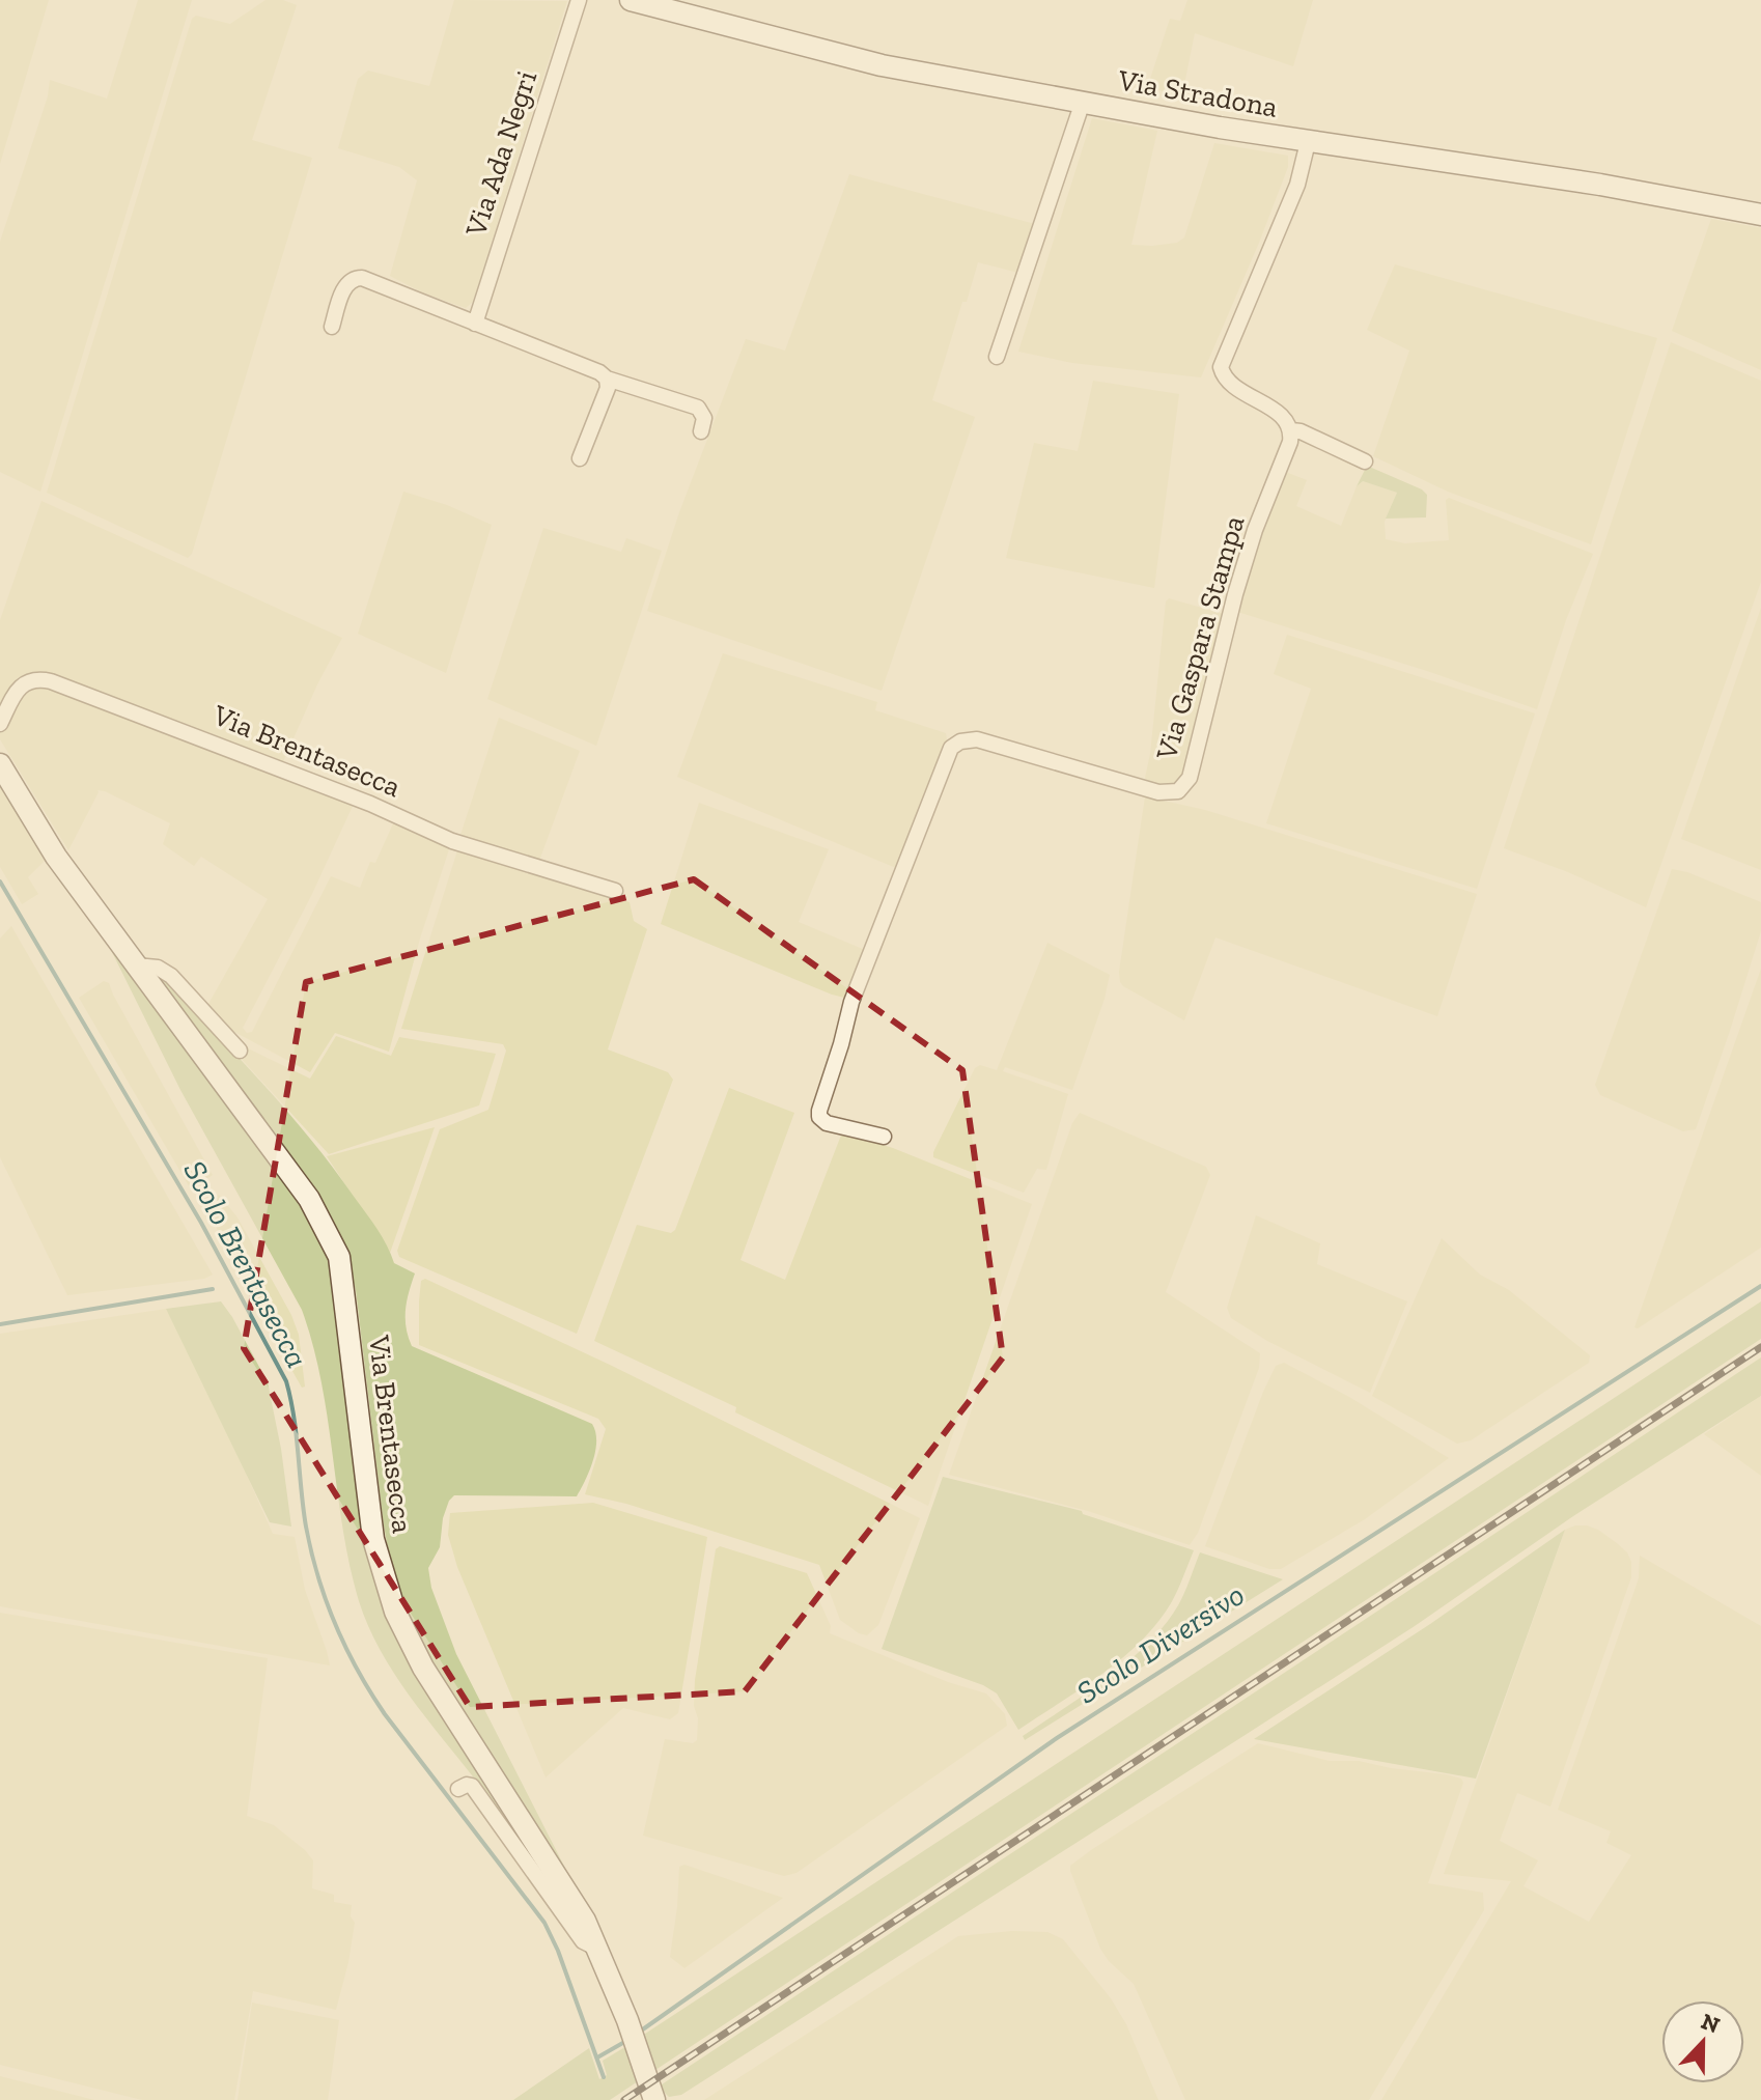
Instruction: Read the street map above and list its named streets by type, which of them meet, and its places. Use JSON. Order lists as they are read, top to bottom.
{
  "streets": {
    "street": [
      "Via Stradona",
      "Via Ada Negri",
      "Via Gaspara Stampa",
      "Via Brentasecca"
    ]
  },
  "water": ["Scolo Brentasecca", "Scolo Diversivo"],
  "north": "top"
}
